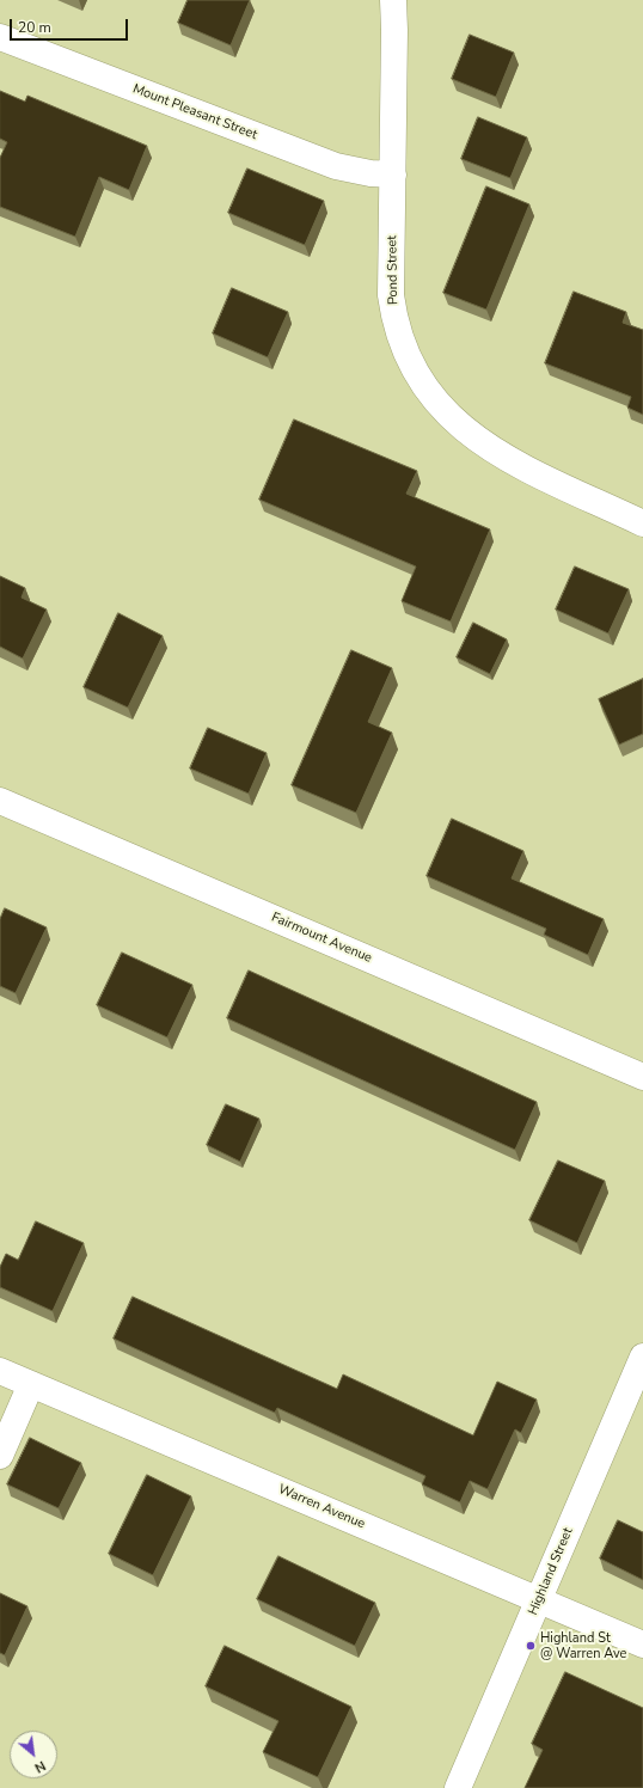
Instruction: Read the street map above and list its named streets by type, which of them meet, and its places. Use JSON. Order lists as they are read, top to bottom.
{
  "streets": {
    "street": [
      "Mount Pleasant Street",
      "Pond Street",
      "Fairmount Avenue",
      "Warren Avenue",
      "Highland Street"
    ]
  },
  "crossings": [
    ["Mount Pleasant Street", "Pond Street"],
    ["Warren Avenue", "Highland Street"]
  ],
  "places": ["Highland St @ Warren Ave"],
  "scale_bar": "20 m",
  "north": "bottom right"
}
